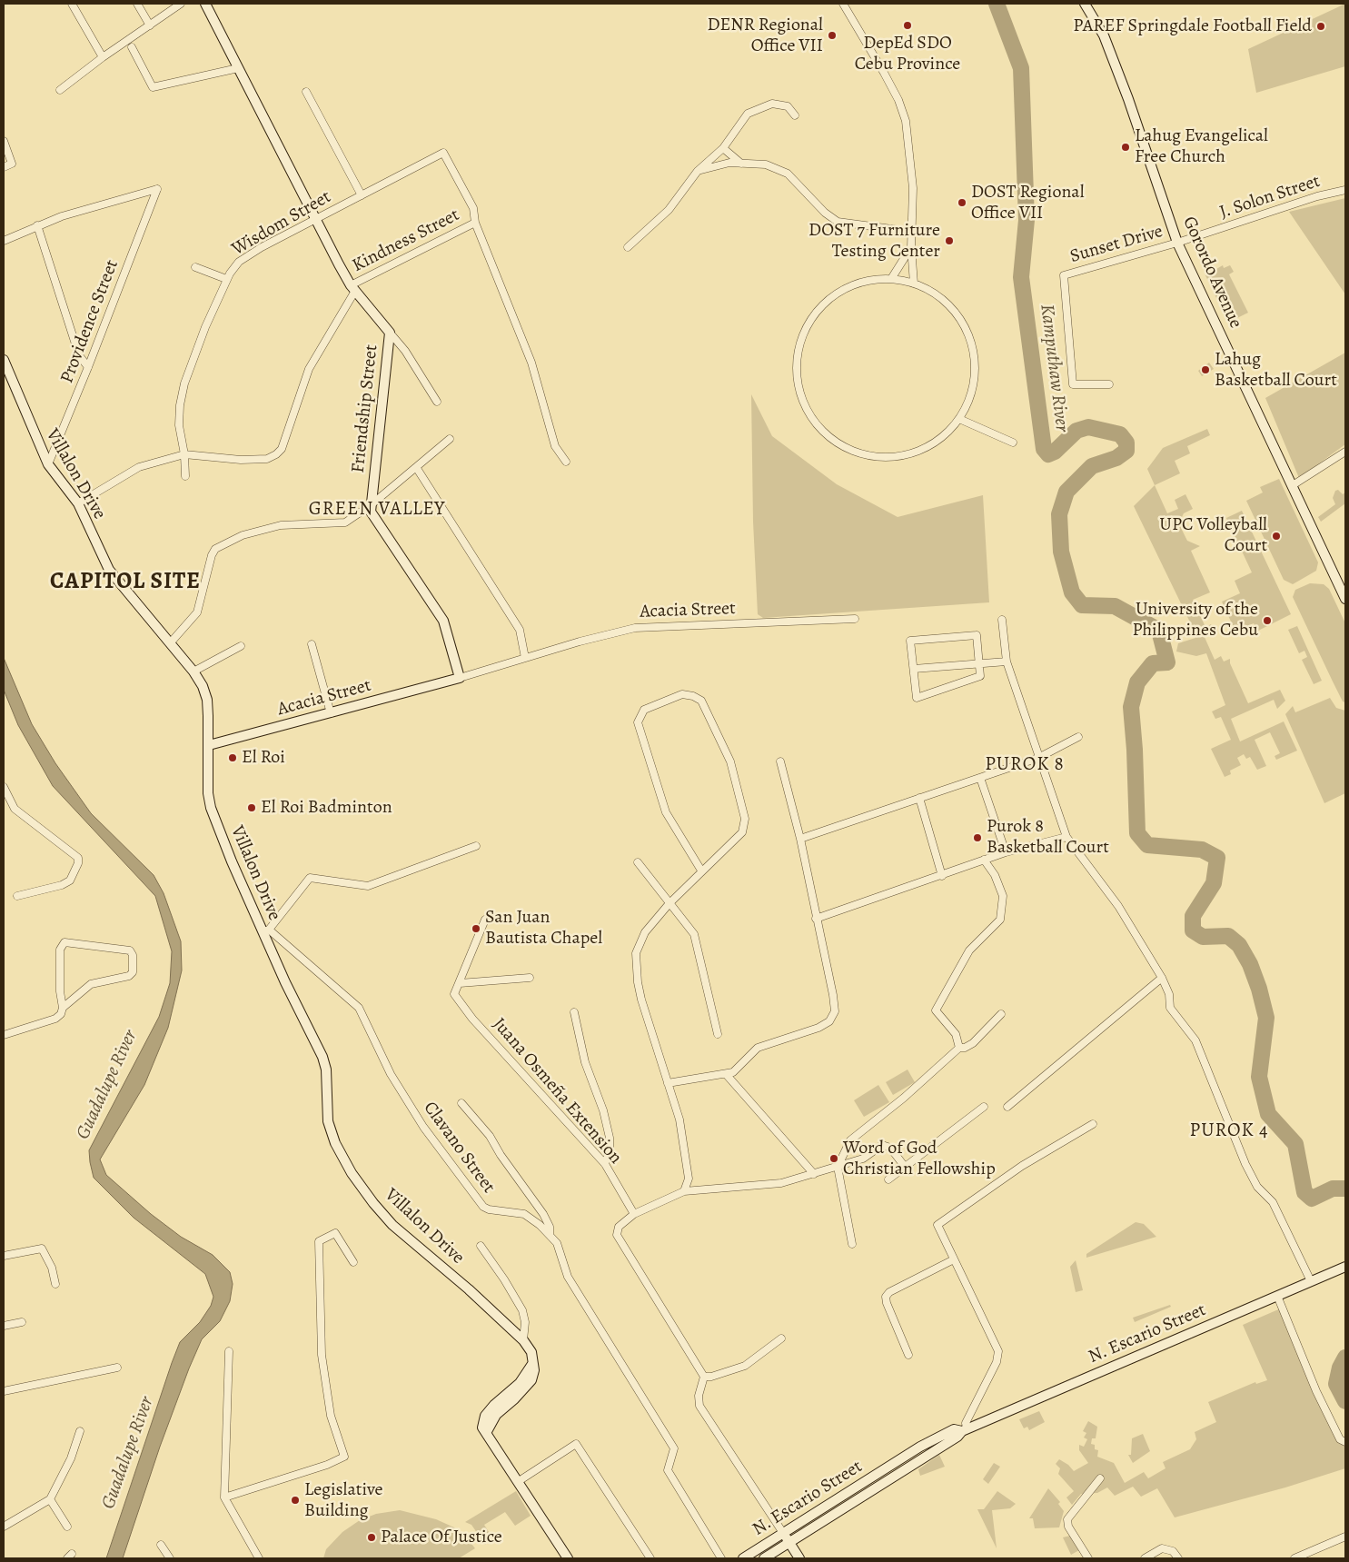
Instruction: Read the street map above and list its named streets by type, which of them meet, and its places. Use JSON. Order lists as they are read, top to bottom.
{
  "streets": {
    "street": [
      "J. Solon Street",
      "Wisdom Street",
      "Kindness Street",
      "Sunset Drive",
      "Gorordo Avenue",
      "Providence Street",
      "Friendship Street",
      "Villalon Drive",
      "Acacia Street",
      "Juana Osmeña Extension",
      "Clavano Street",
      "N. Escario Street"
    ]
  },
  "crossings": [
    ["J. Solon Street", "Sunset Drive"],
    ["J. Solon Street", "Gorordo Avenue"],
    ["Wisdom Street", "Kindness Street"],
    ["Wisdom Street", "Friendship Street"],
    ["Kindness Street", "Friendship Street"],
    ["Sunset Drive", "Gorordo Avenue"],
    ["Providence Street", "Villalon Drive"],
    ["Friendship Street", "Acacia Street"],
    ["Villalon Drive", "Acacia Street"],
    ["Villalon Drive", "Clavano Street"]
  ],
  "districts": [
    "GREEN VALLEY",
    "CAPITOL SITE",
    "PUROK 8",
    "PUROK 4"
  ],
  "water": ["Kamputhaw River", "Guadalupe River"],
  "places": [
    "DepEd SDO Cebu Province",
    "PAREF Springdale Football Field",
    "DENR Regional Office VII",
    "Lahug Evangelical Free Church",
    "DOST Regional Office VII",
    "DOST 7 Furniture Testing Center",
    "Lahug Basketball Court",
    "UPC Volleyball Court",
    "University of the Philippines Cebu",
    "El Roi",
    "El Roi Badminton",
    "Purok 8 Basketball Court",
    "San Juan Bautista Chapel",
    "Word of God Christian Fellowship",
    "Legislative Building",
    "Palace Of Justice"
  ]
}
